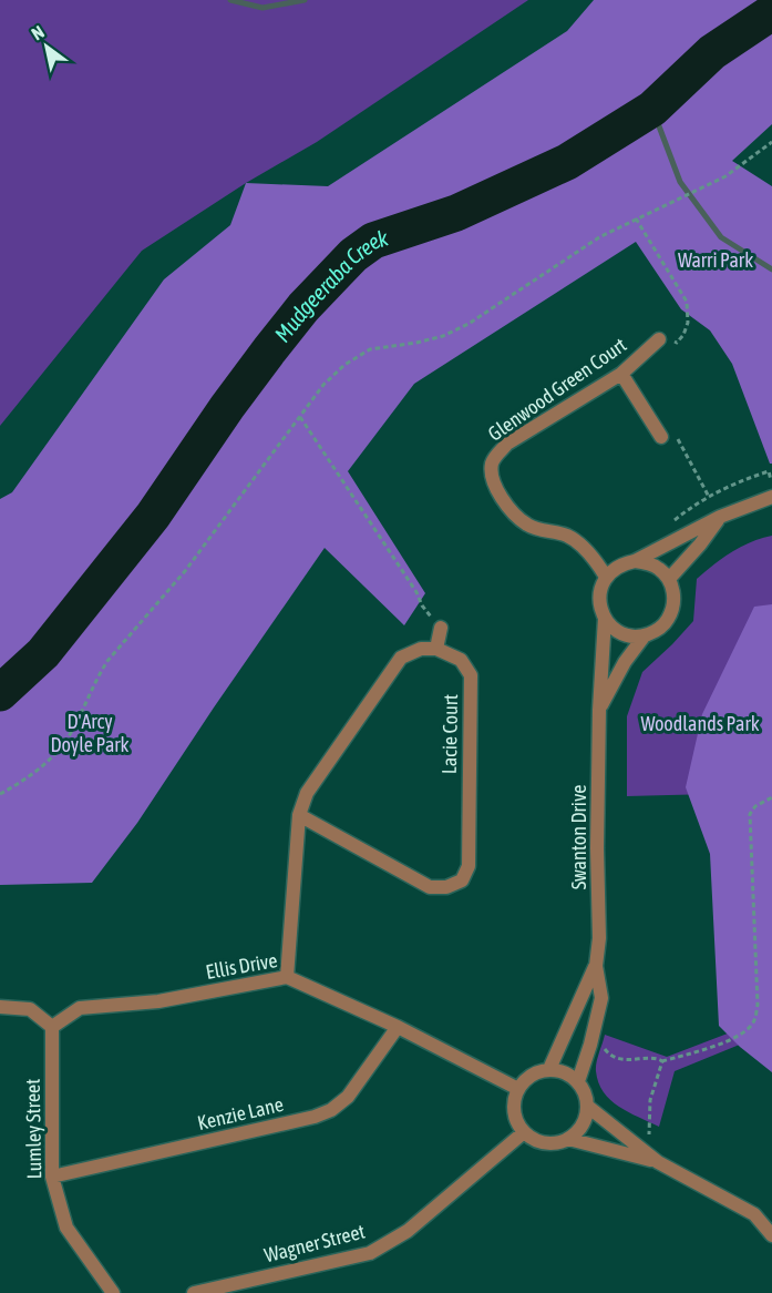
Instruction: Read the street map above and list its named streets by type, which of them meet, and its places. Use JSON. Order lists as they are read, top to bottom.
{
  "streets": {
    "street": [
      "Glenwood Green Court",
      "Lacie Court",
      "Swanton Drive",
      "Ellis Drive",
      "Kenzie Lane",
      "Lumley Street",
      "Wagner Street"
    ]
  },
  "crossings": [
    ["Glenwood Green Court", "Swanton Drive"],
    ["Swanton Drive", "Ellis Drive"],
    ["Swanton Drive", "Wagner Street"],
    ["Ellis Drive", "Kenzie Lane"],
    ["Ellis Drive", "Lumley Street"],
    ["Ellis Drive", "Wagner Street"],
    ["Kenzie Lane", "Lumley Street"]
  ],
  "water": ["Mudgeeraba Creek"],
  "parks": ["Warri Park", "D'Arcy Doyle Park", "Woodlands Park"],
  "north": "top left"
}
